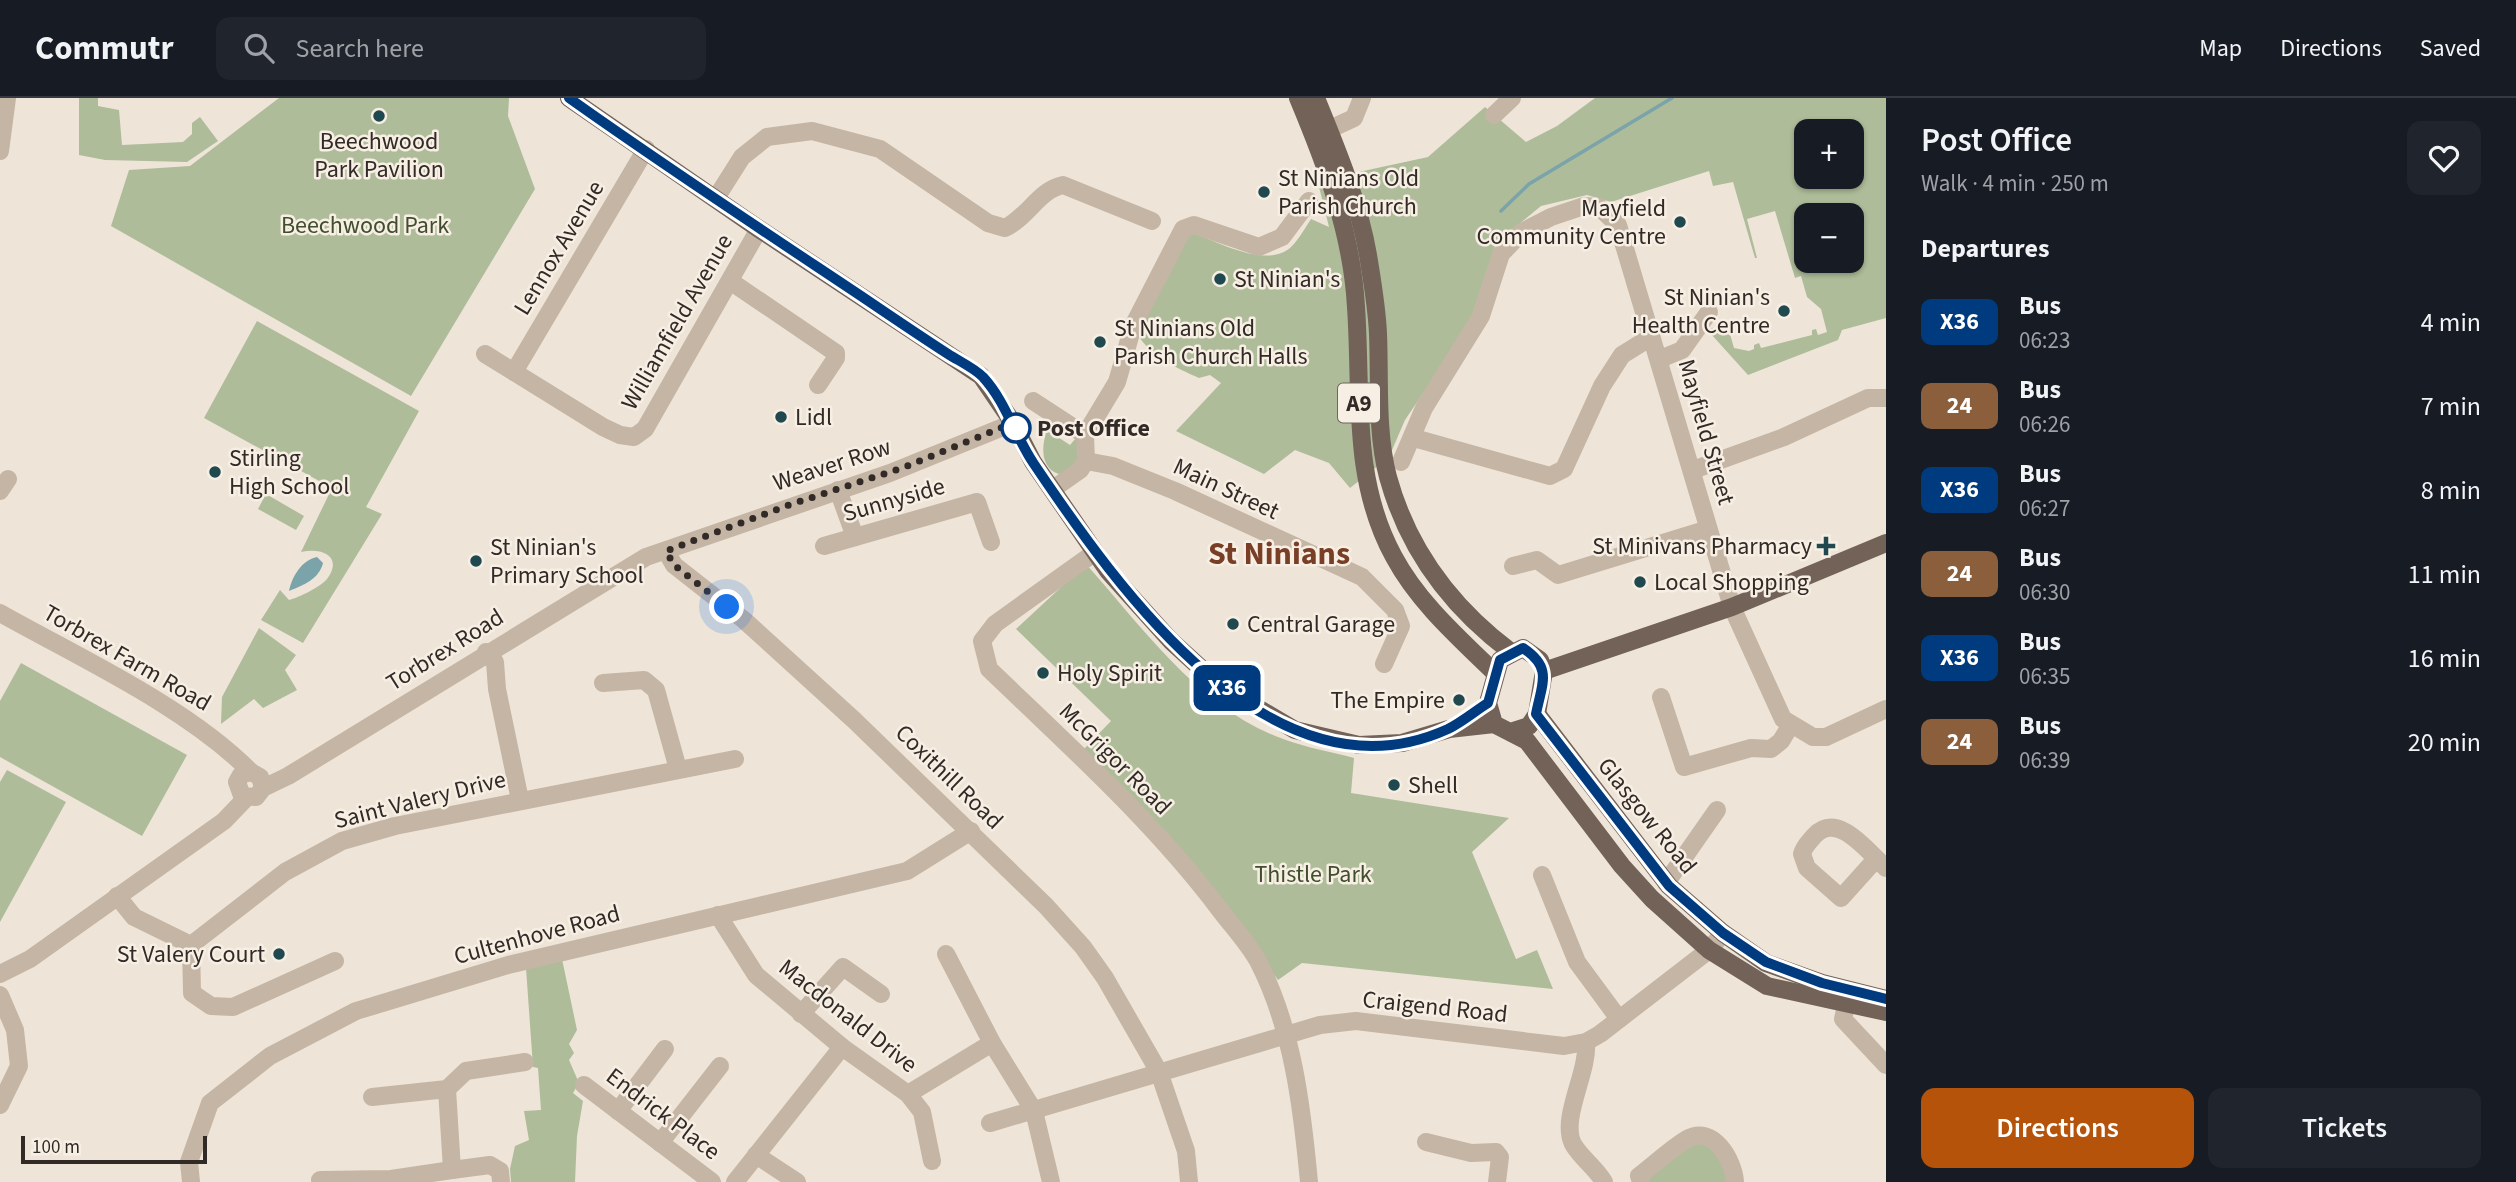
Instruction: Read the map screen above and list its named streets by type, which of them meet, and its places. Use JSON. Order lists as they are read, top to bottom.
{
  "streets": {
    "main road": ["A9", "Glasgow Road"],
    "street": [
      "Lennox Avenue",
      "Williamfield Avenue",
      "Mayfield Street",
      "Weaver Row",
      "Main Street",
      "Sunnyside",
      "Torbrex Road",
      "Torbrex Farm Road",
      "McGrigor Road",
      "Coxithill Road",
      "Saint Valery Drive",
      "Cultenhove Road",
      "Craigend Road",
      "Macdonald Drive",
      "Endrick Place"
    ]
  },
  "crossings": [
    ["Lennox Avenue", "Williamfield Avenue"],
    ["A9", "Mayfield Street"],
    ["A9", "Glasgow Road"],
    ["Weaver Row", "Torbrex Road"],
    ["Weaver Row", "Coxithill Road"],
    ["Torbrex Road", "Torbrex Farm Road"],
    ["Torbrex Road", "Coxithill Road"],
    ["McGrigor Road", "Craigend Road"],
    ["Coxithill Road", "Cultenhove Road"],
    ["Coxithill Road", "Craigend Road"],
    ["Cultenhove Road", "Macdonald Drive"]
  ],
  "districts": ["St Ninians"],
  "parks": ["Beechwood Park", "Thistle Park"],
  "places": {
    "other": [
      "Beechwood Park Pavilion",
      "St Ninians Old Parish Church",
      "Mayfield Community Centre",
      "St Ninian's",
      "St Ninian's Health Centre",
      "St Ninians Old Parish Church Halls",
      "Lidl",
      "Post Office",
      "Stirling High School",
      "St Ninian's Primary School",
      "Local Shopping",
      "Central Garage",
      "Holy Spirit",
      "The Empire",
      "Shell",
      "St Valery Court"
    ],
    "health": ["St Minivans Pharmacy"]
  },
  "lines": ["bus line X36"],
  "scale_bar": "100 m",
  "page": {
    "header": "Commutr",
    "search": "Search here",
    "nav": ["Map", "Directions", "Saved"],
    "on_map": "X36",
    "heading": [
      ["Post Office", "Walk · 4 min · 250 m"],
      "Departures"
    ],
    "map_buttons": ["+", "−"],
    "list": [
      {
        "mark": "X36",
        "name": "Bus",
        "note": "06:23",
        "value": "4 min"
      },
      {
        "mark": "24",
        "name": "Bus",
        "note": "06:26",
        "value": "7 min"
      },
      {
        "mark": "X36",
        "name": "Bus",
        "note": "06:27",
        "value": "8 min"
      },
      {
        "mark": "24",
        "name": "Bus",
        "note": "06:30",
        "value": "11 min"
      },
      {
        "mark": "X36",
        "name": "Bus",
        "note": "06:35",
        "value": "16 min"
      },
      {
        "mark": "24",
        "name": "Bus",
        "note": "06:39",
        "value": "20 min"
      }
    ],
    "buttons": ["Directions", "Tickets"],
    "scale": "100 m"
  }
}
